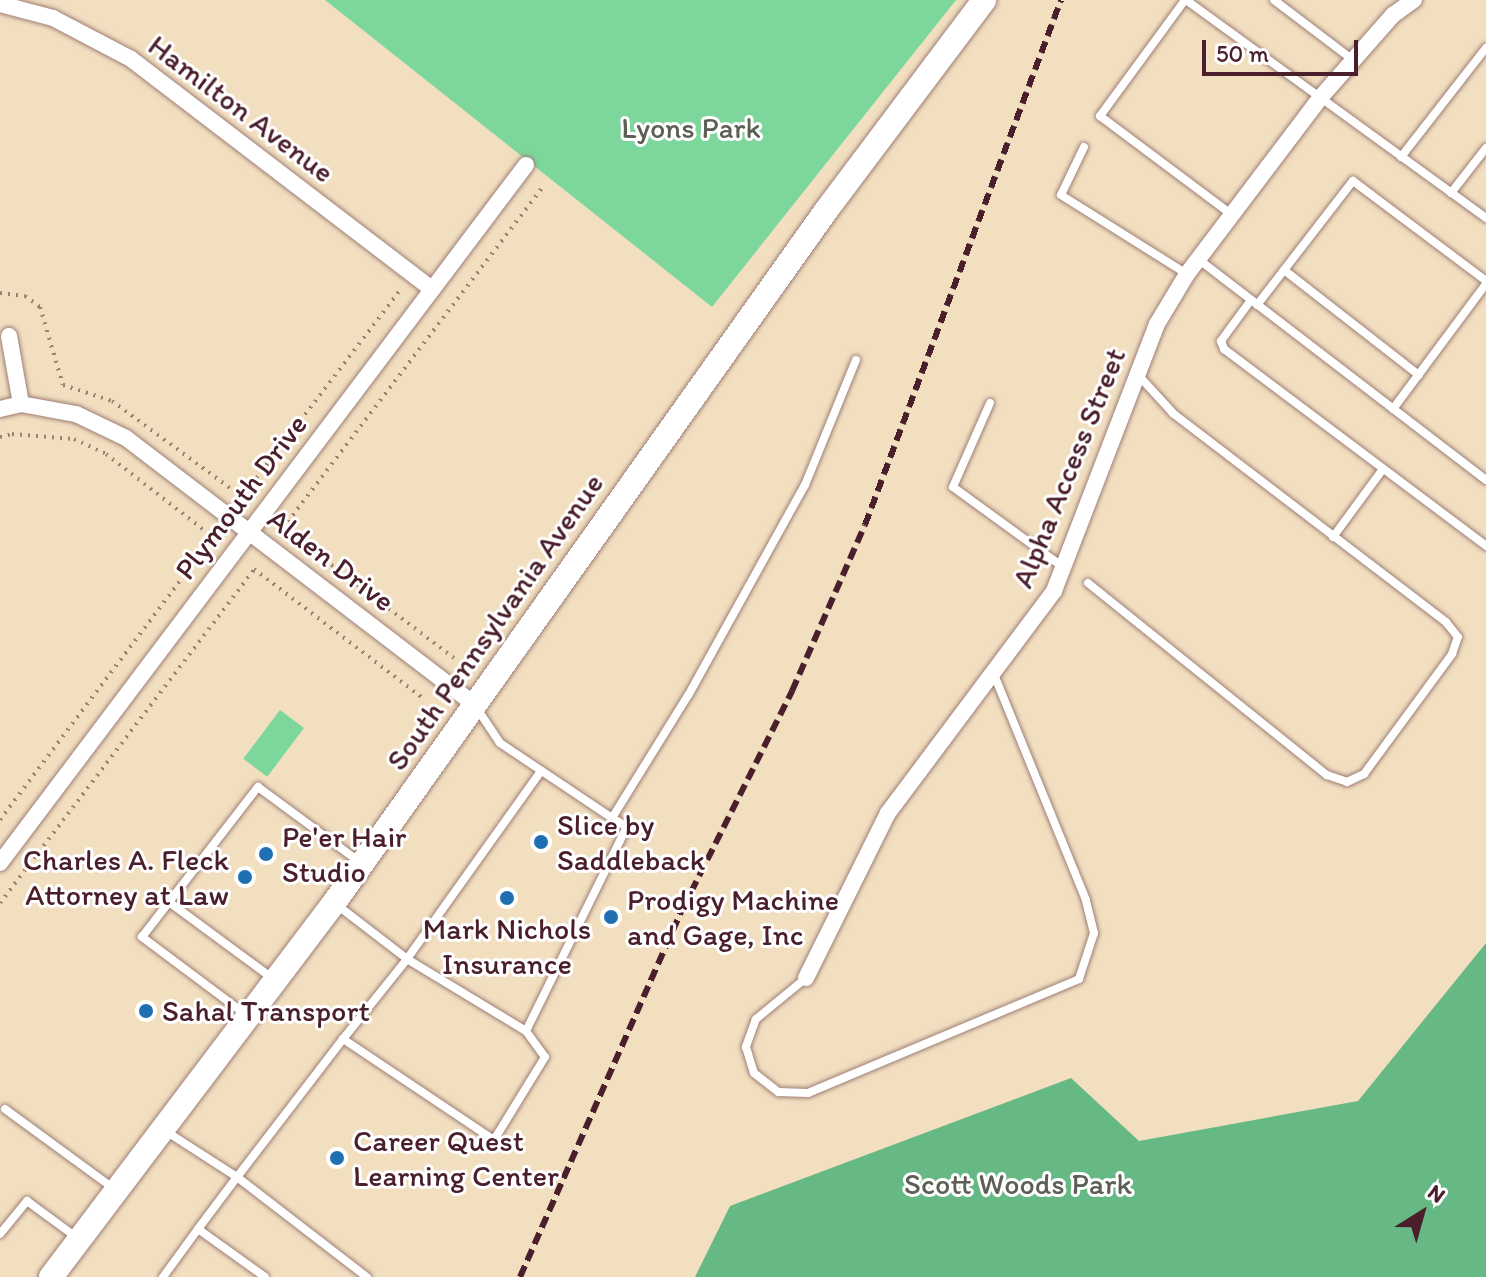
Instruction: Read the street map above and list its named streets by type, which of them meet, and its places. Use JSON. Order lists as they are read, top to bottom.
{
  "streets": {
    "main road": ["South Pennsylvania Avenue"],
    "street": [
      "Hamilton Avenue",
      "Alpha Access Street",
      "Plymouth Drive",
      "Alden Drive"
    ]
  },
  "crossings": [
    ["Hamilton Avenue", "Plymouth Drive"],
    ["Plymouth Drive", "Alden Drive"],
    ["Alden Drive", "South Pennsylvania Avenue"]
  ],
  "parks": ["Lyons Park", "Scott Woods Park"],
  "places": [
    "Slice by Saddleback",
    "Pe'er Hair Studio",
    "Charles A. Fleck Attorney at Law",
    "Mark Nichols Insurance",
    "Prodigy Machine and Gage, Inc",
    "Sahal Transport",
    "Career Quest Learning Center"
  ],
  "scale_bar": "50 m",
  "north": "top right"
}
